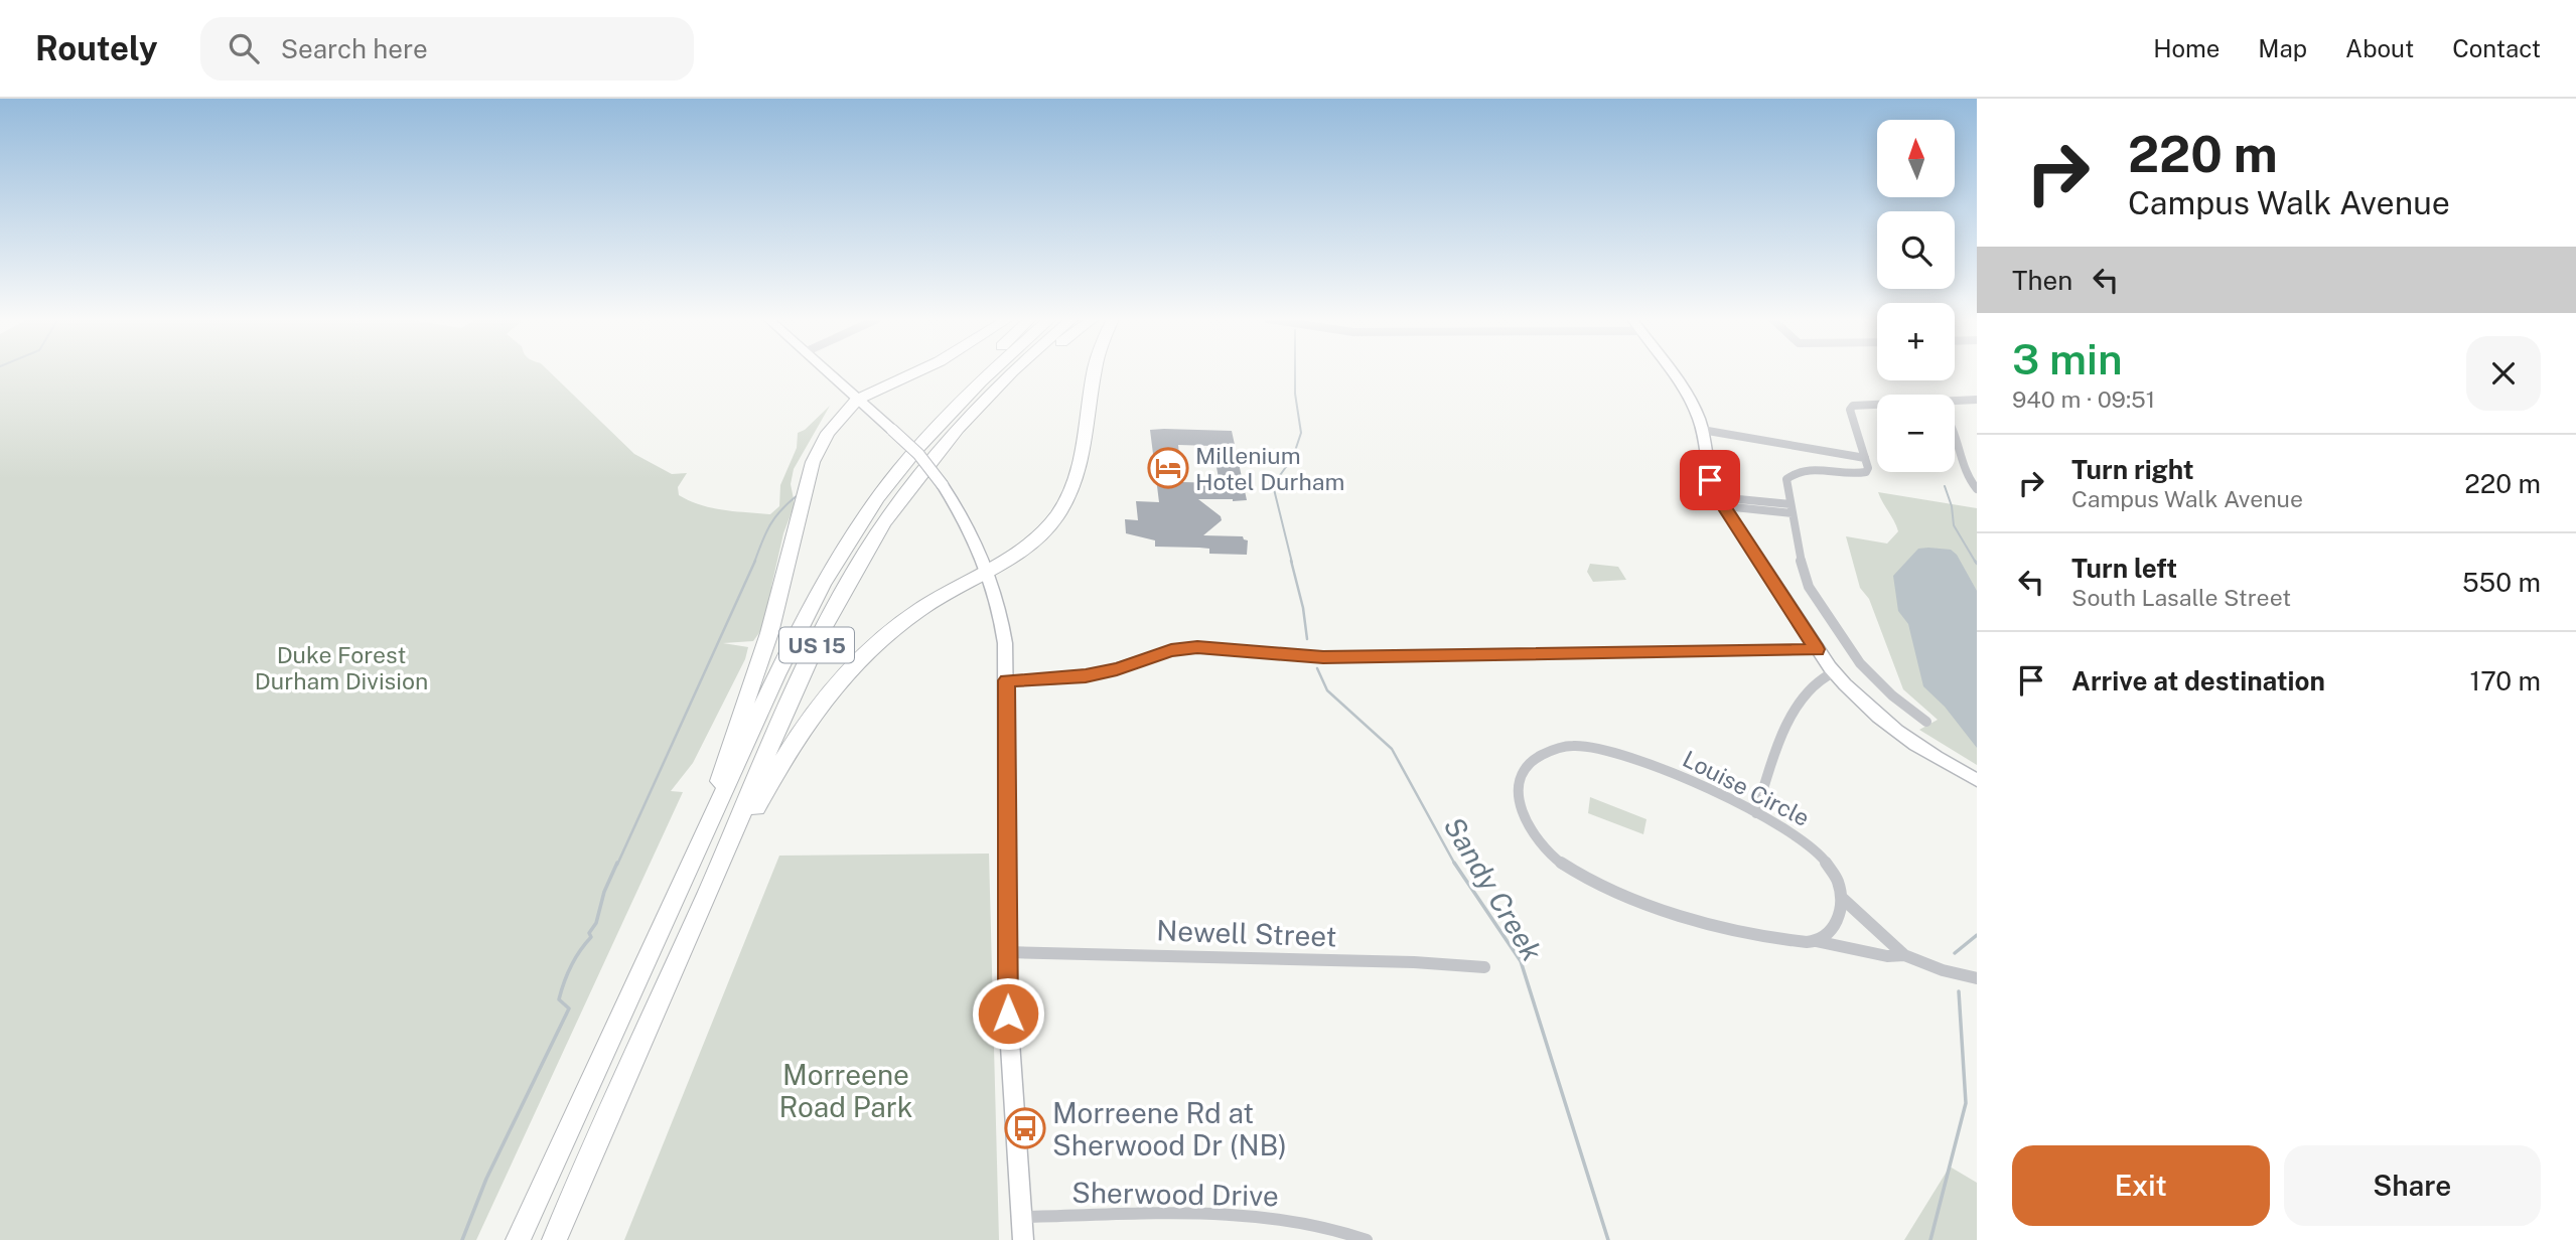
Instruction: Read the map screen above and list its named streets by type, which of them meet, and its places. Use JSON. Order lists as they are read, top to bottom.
{
  "streets": {
    "highway": ["US 15"],
    "street": ["Louise Circle", "Newell Street", "Sherwood Drive"]
  },
  "water": ["Sandy Creek"],
  "parks": ["Duke Forest Durham Division", "Morreene Road Park"],
  "places": {
    "hotel": ["Millenium Hotel Durham"],
    "bus stop": ["Morreene Rd at Sherwood Dr (NB)"]
  },
  "north": "top",
  "page": {
    "header": "Routely",
    "search": "Search here",
    "nav": [
      "Home",
      "Map",
      "About",
      "Contact"
    ],
    "turn": ["220 m", "Campus Walk Avenue"],
    "map_buttons": ["+", "−"],
    "then": "Then",
    "heading": ["3 min", "940 m · 09:51"],
    "list": [
      {
        "name": "Turn right",
        "note": "Campus Walk Avenue",
        "value": "220 m"
      },
      {
        "name": "Turn left",
        "note": "South Lasalle Street",
        "value": "550 m"
      },
      {
        "name": "Arrive at destination",
        "value": "170 m"
      }
    ],
    "buttons": ["Exit", "Share"]
  }
}
